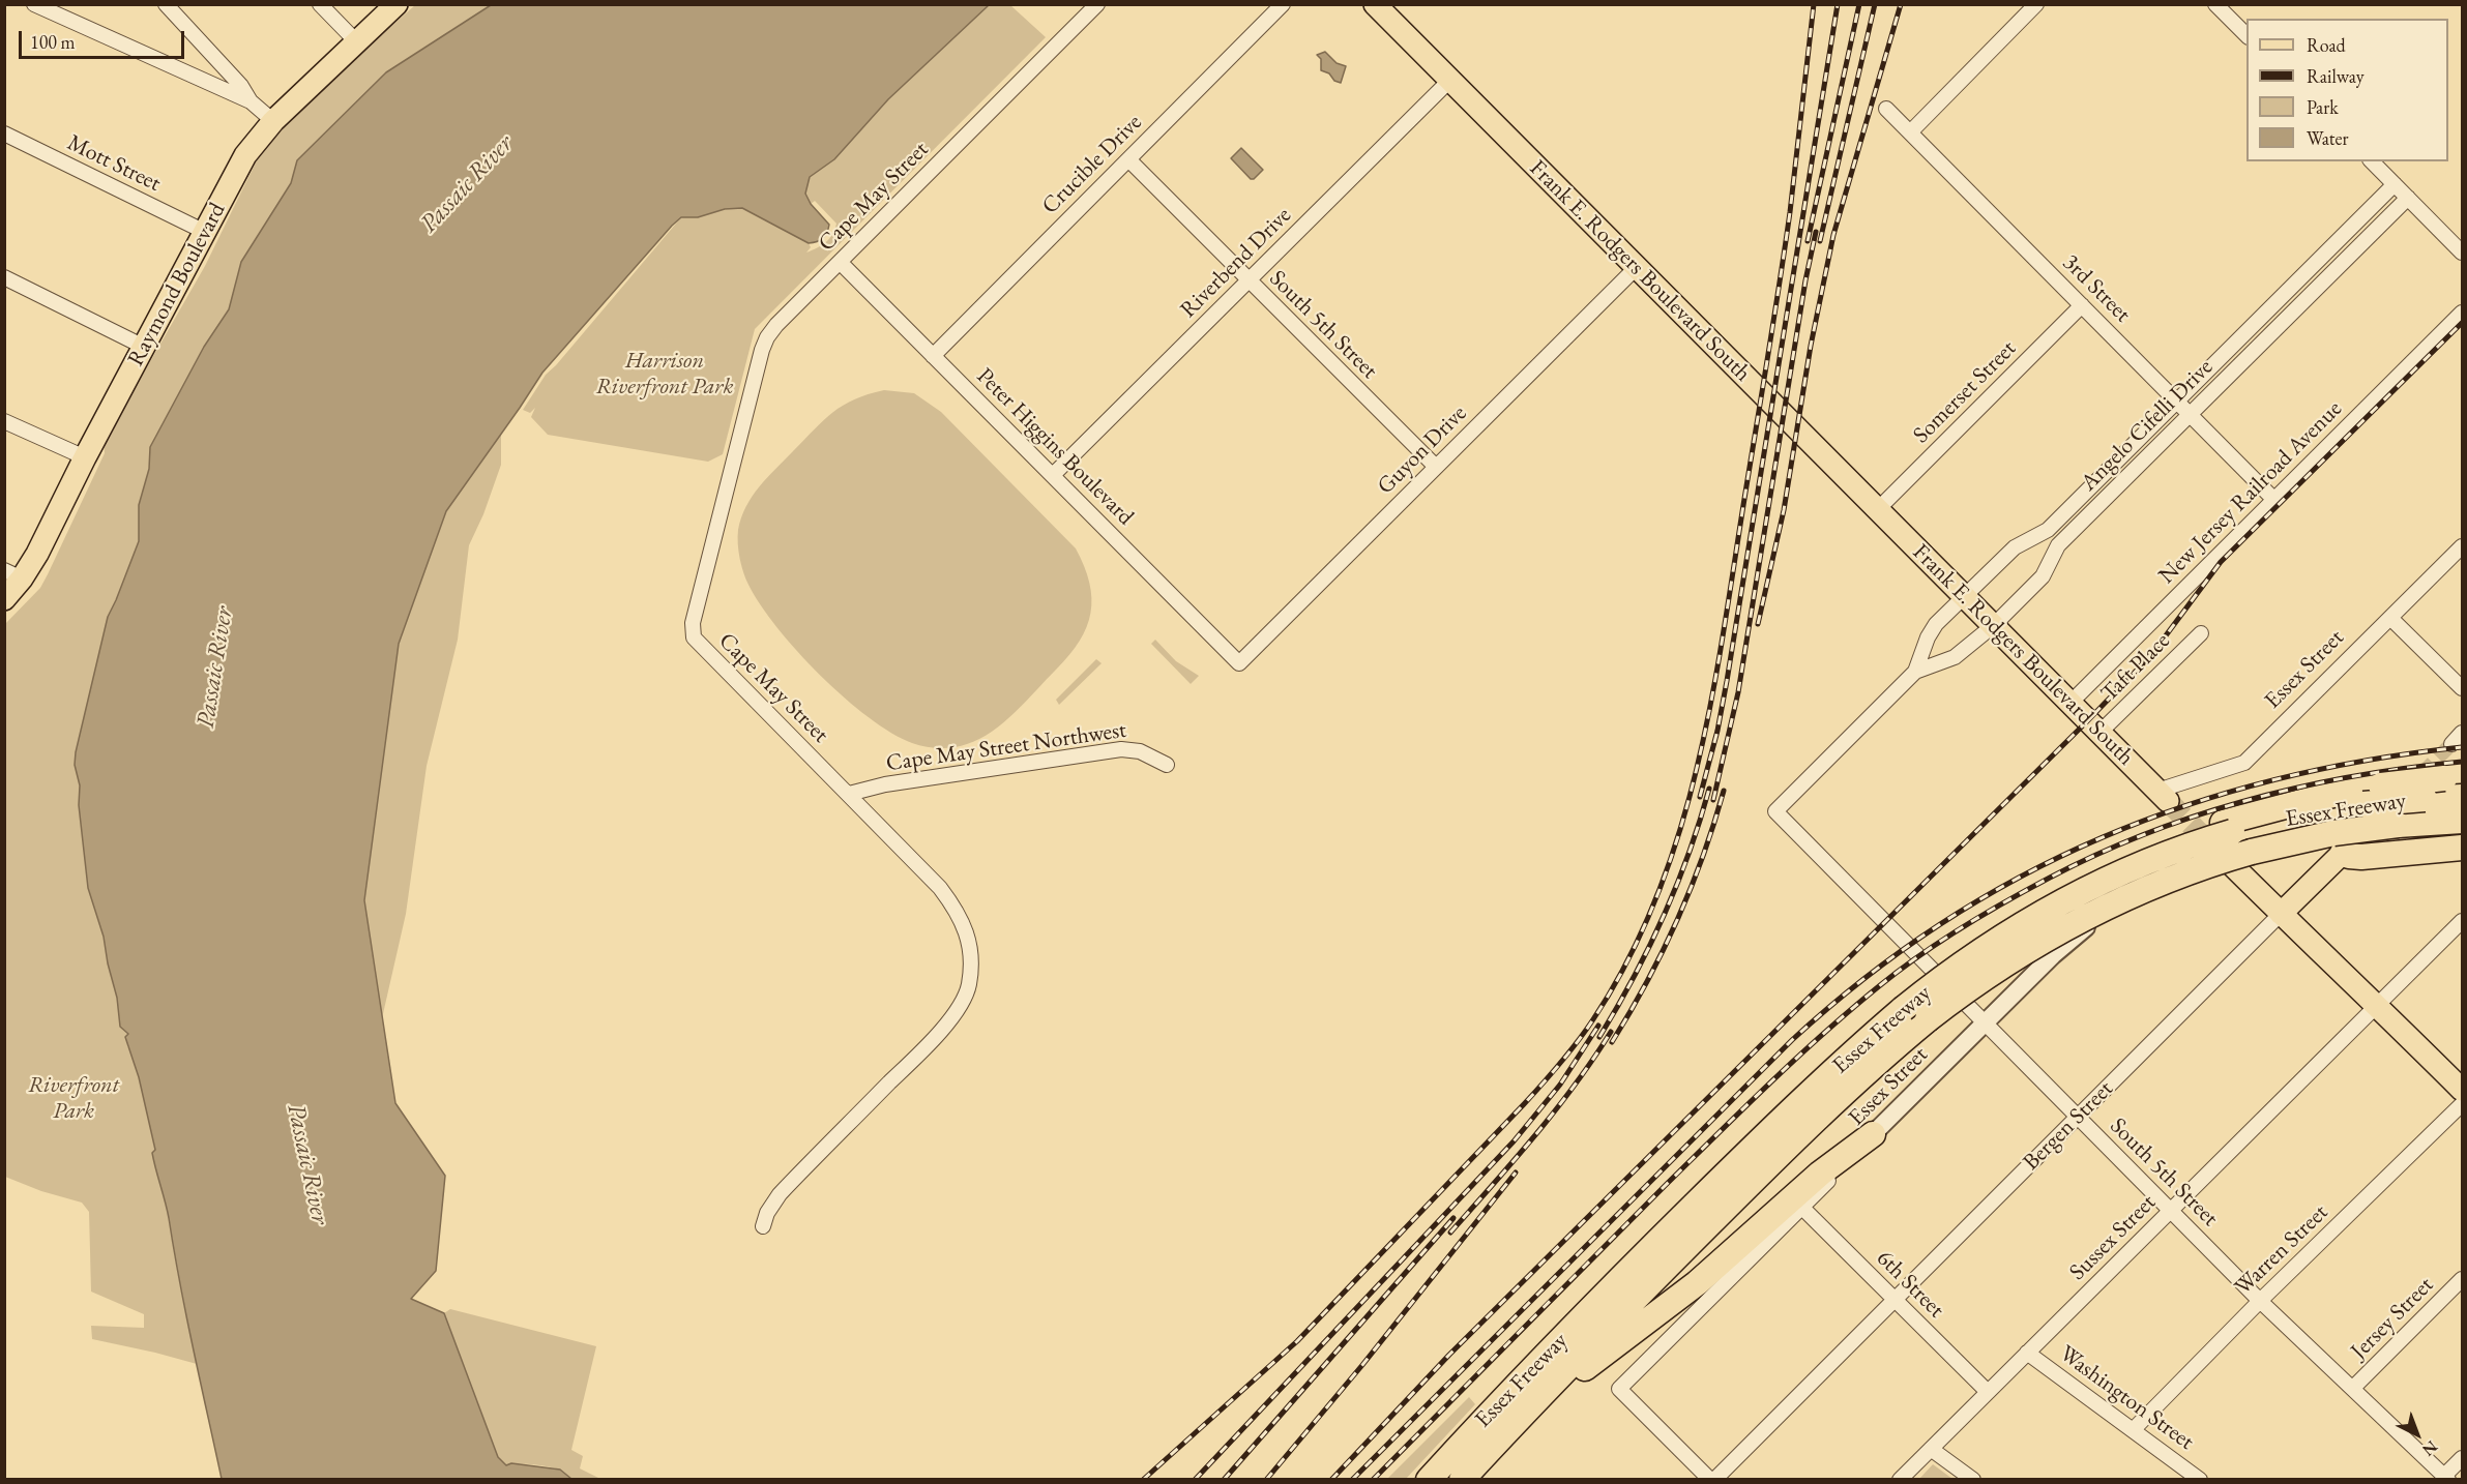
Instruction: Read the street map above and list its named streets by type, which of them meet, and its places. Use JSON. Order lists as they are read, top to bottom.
{
  "streets": {
    "highway": ["Essex Freeway"],
    "main road": ["Frank E. Rodgers Boulevard South", "Raymond Boulevard", "Bergen Street"],
    "street": [
      "Mott Street",
      "Crucible Drive",
      "Cape May Street",
      "Riverbend Drive",
      "3rd Street",
      "South 5th Street",
      "Somerset Street",
      "Angelo Cifelli Drive",
      "Peter Higgins Boulevard",
      "Guyon Drive",
      "New Jersey Railroad Avenue",
      "Taft Place",
      "Essex Street",
      "Cape May Street Northwest",
      "Sussex Street",
      "Warren Street",
      "6th Street",
      "Jersey Street",
      "Washington Street"
    ]
  },
  "crossings": [
    ["Mott Street", "Raymond Boulevard"],
    ["Crucible Drive", "South 5th Street"],
    ["Crucible Drive", "Peter Higgins Boulevard"],
    ["Cape May Street", "Peter Higgins Boulevard"],
    ["Cape May Street", "Cape May Street Northwest"],
    ["Riverbend Drive", "Frank E. Rodgers Boulevard South"],
    ["Riverbend Drive", "South 5th Street"],
    ["Riverbend Drive", "Peter Higgins Boulevard"],
    ["Frank E. Rodgers Boulevard South", "Somerset Street"],
    ["Frank E. Rodgers Boulevard South", "Angelo Cifelli Drive"],
    ["Frank E. Rodgers Boulevard South", "Guyon Drive"],
    ["Frank E. Rodgers Boulevard South", "New Jersey Railroad Avenue"],
    ["Frank E. Rodgers Boulevard South", "Taft Place"],
    ["Frank E. Rodgers Boulevard South", "Essex Street"],
    ["3rd Street", "Somerset Street"],
    ["3rd Street", "Angelo Cifelli Drive"],
    ["3rd Street", "New Jersey Railroad Avenue"],
    ["South 5th Street", "Angelo Cifelli Drive"],
    ["South 5th Street", "Guyon Drive"],
    ["South 5th Street", "Essex Street"],
    ["South 5th Street", "Bergen Street"],
    ["South 5th Street", "Sussex Street"],
    ["South 5th Street", "Warren Street"],
    ["South 5th Street", "Jersey Street"],
    ["Peter Higgins Boulevard", "Guyon Drive"],
    ["Essex Street", "Essex Freeway"],
    ["Essex Street", "Bergen Street"],
    ["Essex Street", "6th Street"],
    ["Essex Freeway", "Bergen Street"],
    ["Bergen Street", "6th Street"],
    ["Sussex Street", "6th Street"],
    ["Sussex Street", "Washington Street"],
    ["Warren Street", "Washington Street"]
  ],
  "water": ["Passaic River"],
  "parks": ["Harrison Riverfront Park", "Riverfront Park"],
  "legend": [
    "Road",
    "Railway",
    "Park",
    "Water"
  ],
  "scale_bar": "100 m",
  "north": "bottom right"
}
